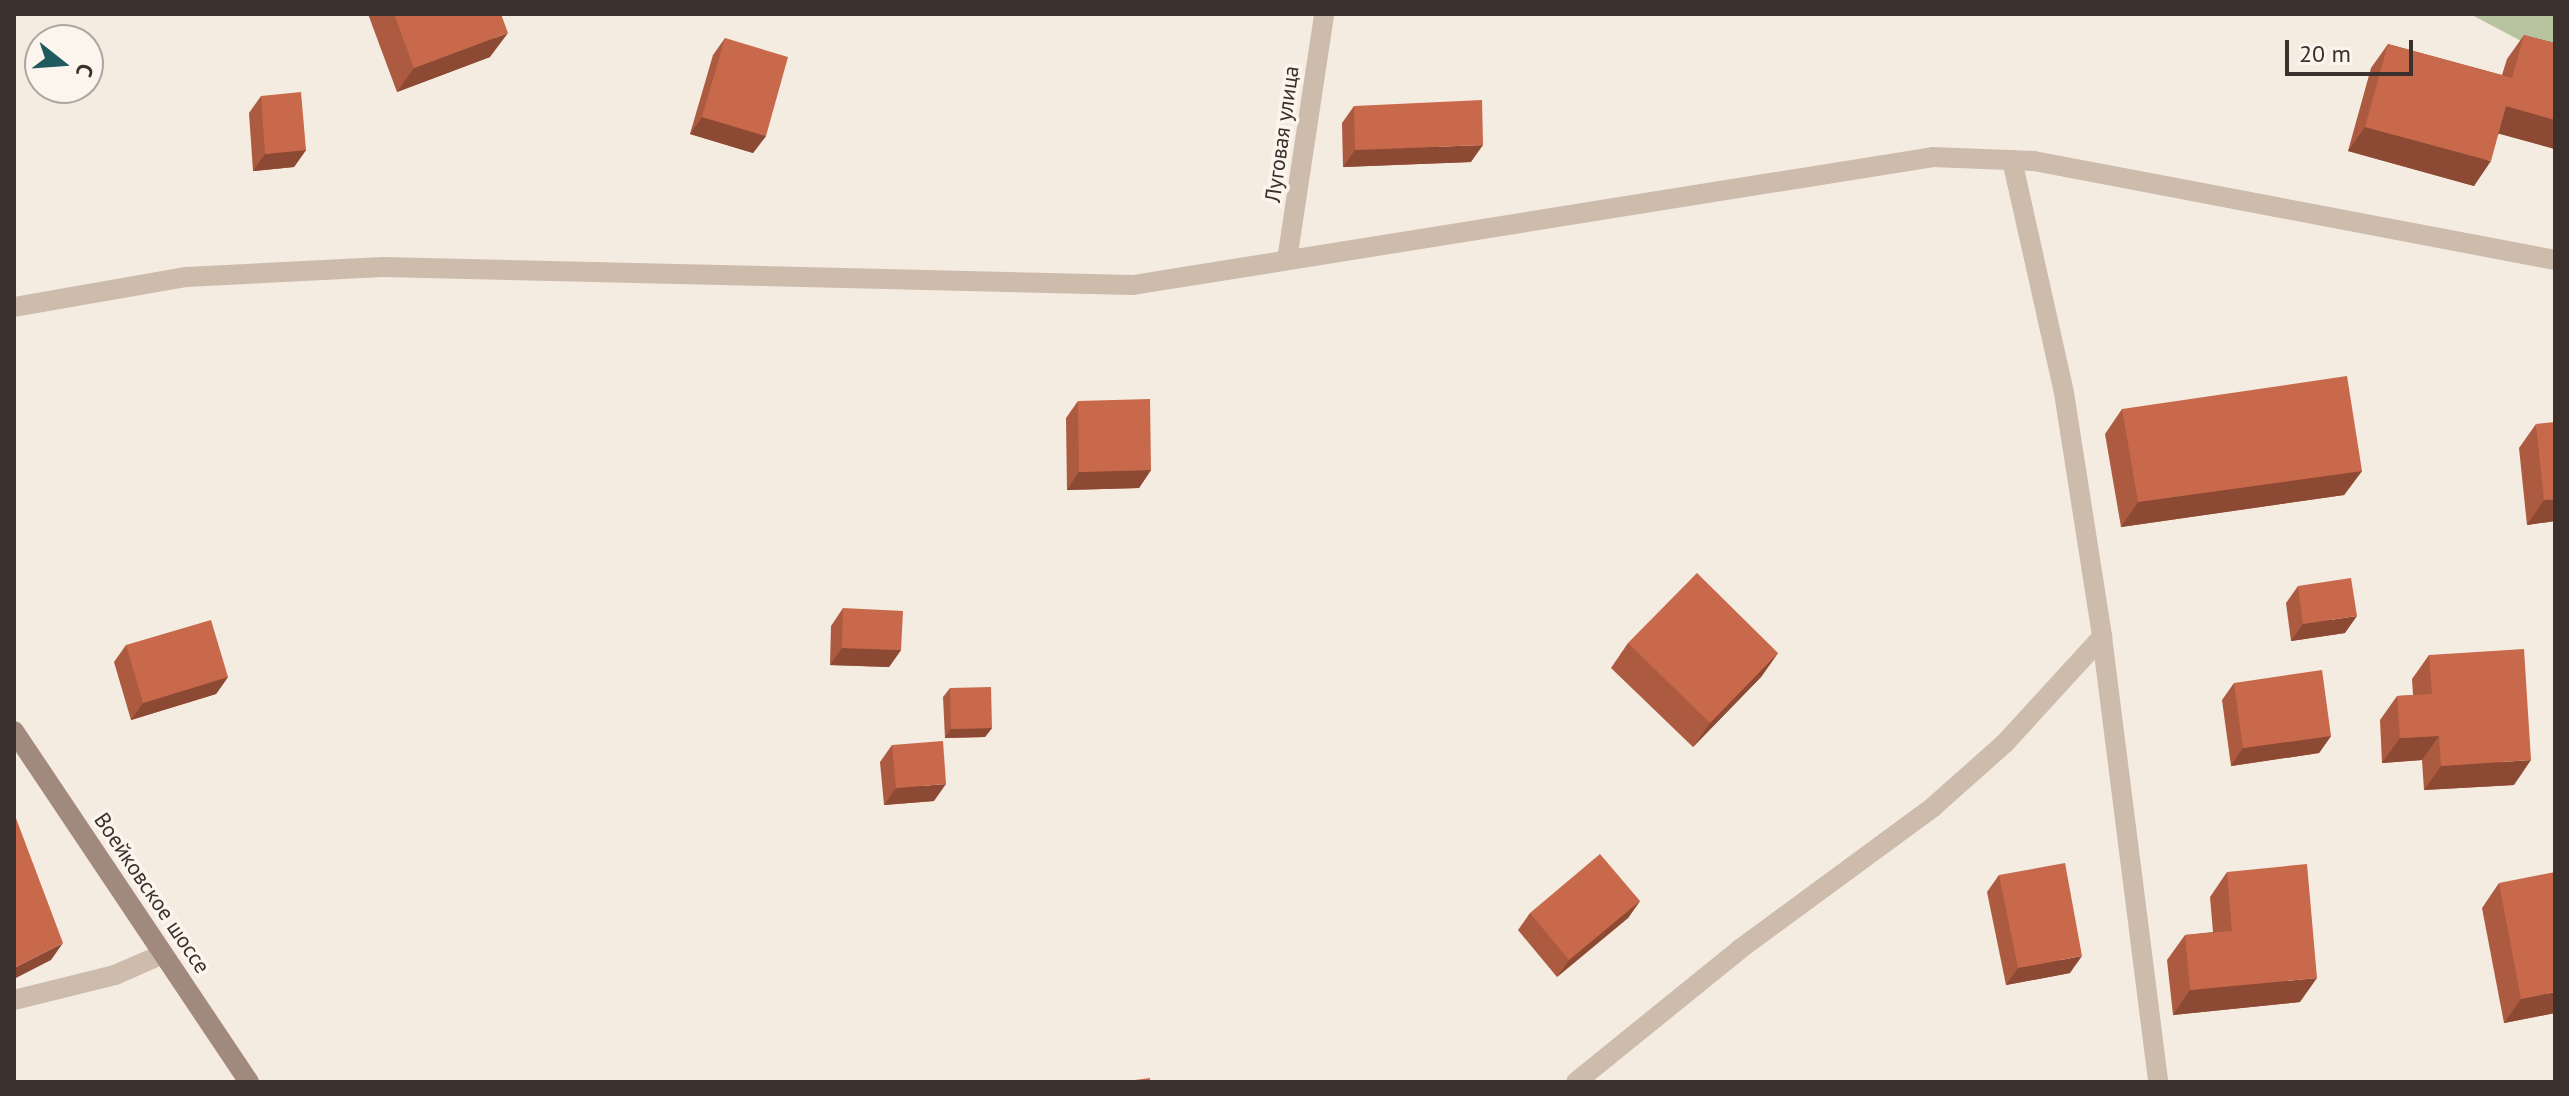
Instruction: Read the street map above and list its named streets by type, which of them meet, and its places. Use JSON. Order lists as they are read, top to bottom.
{
  "streets": {
    "street": ["Луговая улица", "Воейковское шоссе"]
  },
  "scale_bar": "20 m",
  "north": "right"
}
